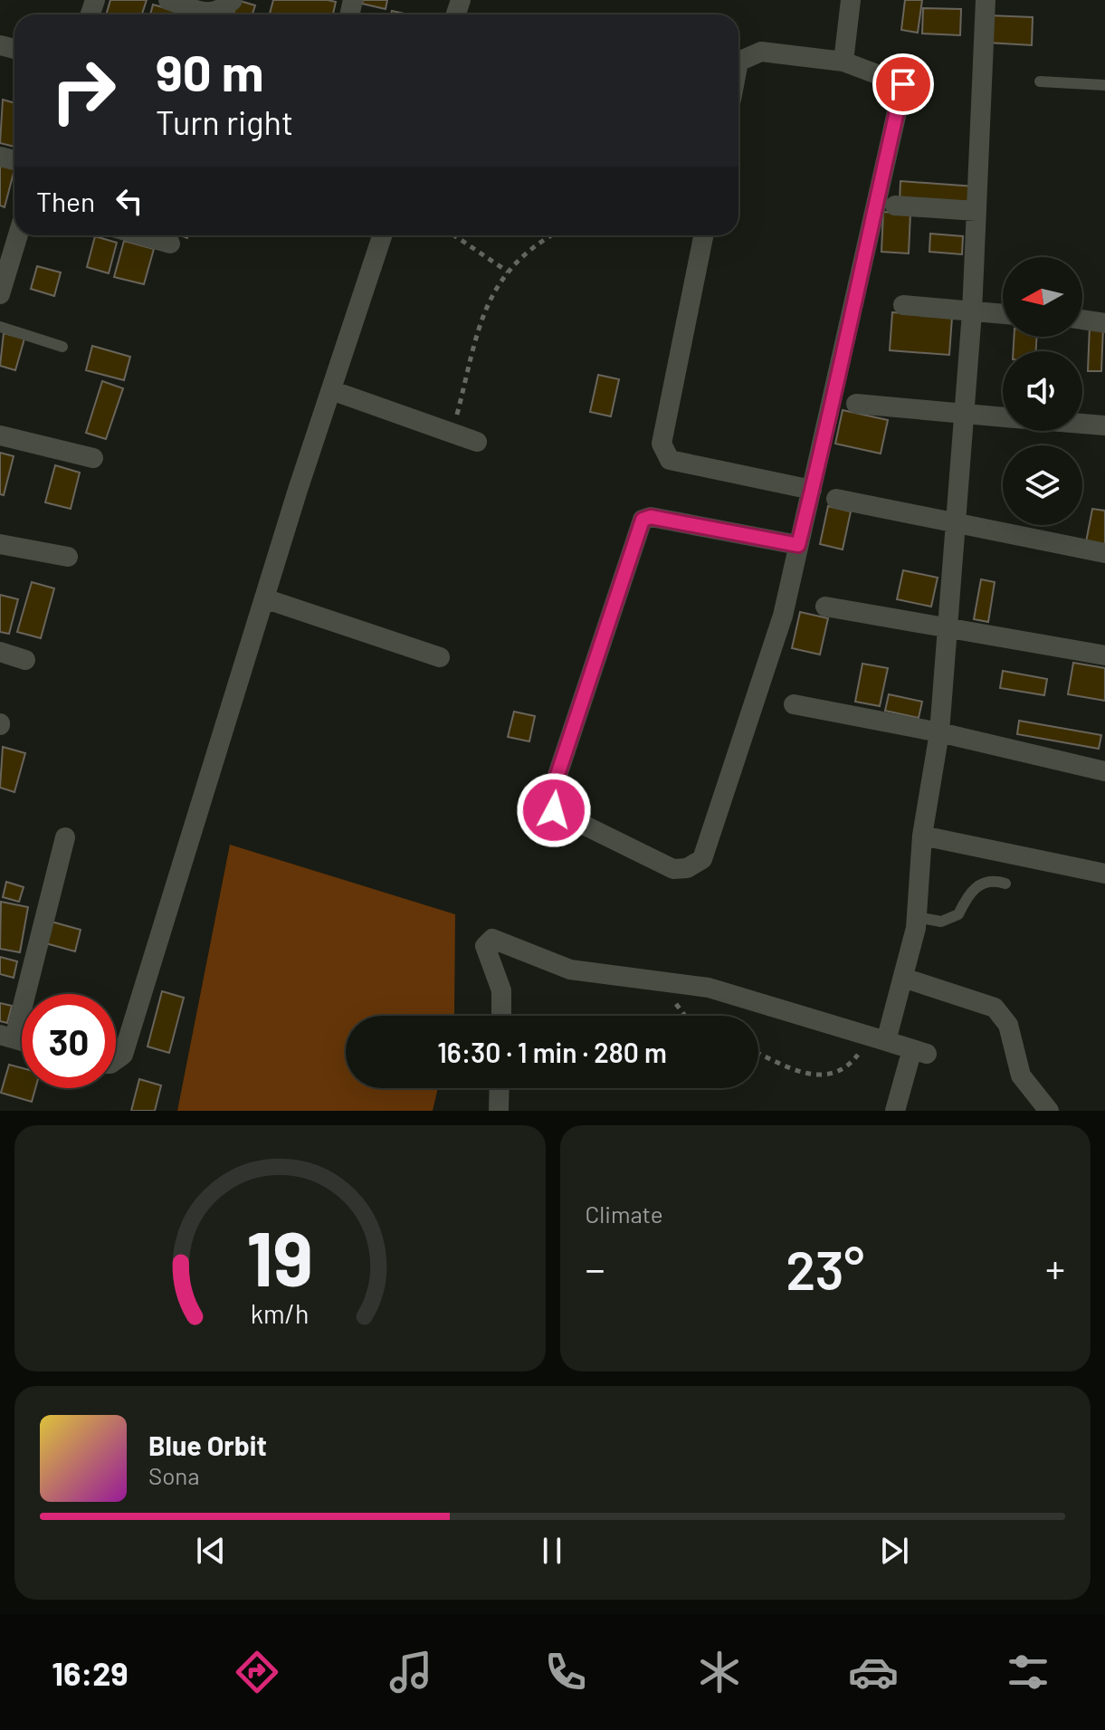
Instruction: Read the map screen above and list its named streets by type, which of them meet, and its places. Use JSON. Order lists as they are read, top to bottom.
{
  "north": "left",
  "page": {
    "turn": ["90 m", "Turn right"],
    "then": "Then",
    "limit": "30",
    "trip": "16:30 · 1 min · 280 m",
    "tile": "Climate",
    "heat": ["−", "23°", "+"],
    "song": ["Blue Orbit", "Sona"],
    "tabs": "16:29",
    "gauge": ["19", "km/h"]
  }
}
